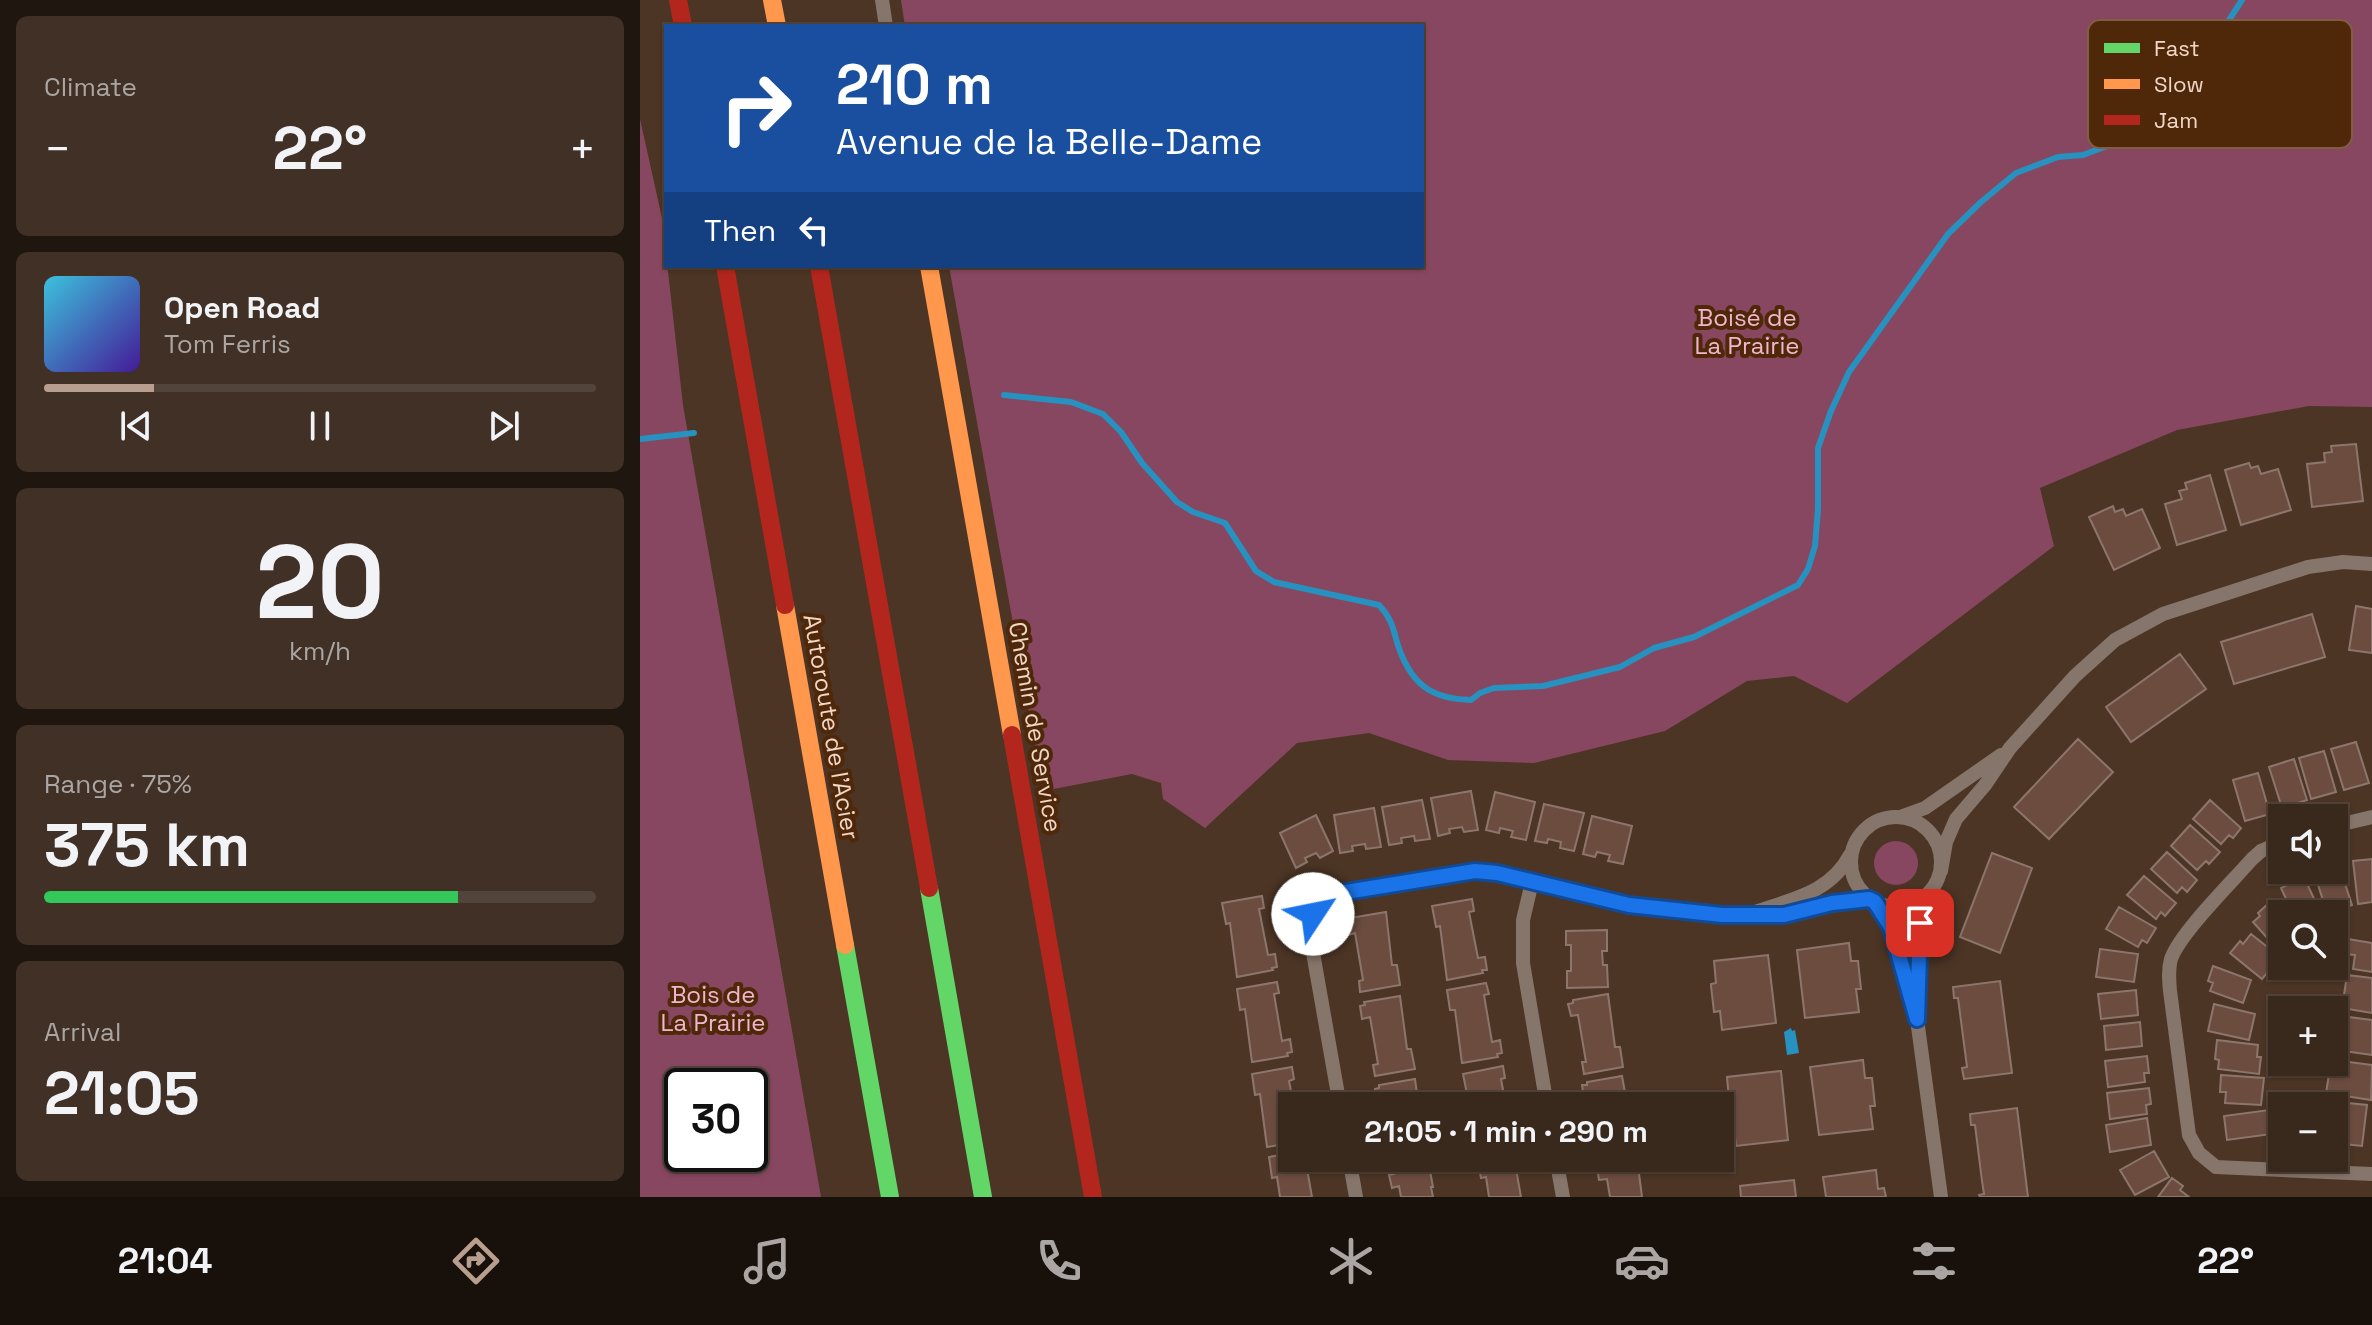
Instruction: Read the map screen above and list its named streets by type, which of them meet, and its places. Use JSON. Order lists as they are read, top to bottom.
{
  "streets": {
    "main road": ["Autoroute de l'Acier", "Chemin de Service"]
  },
  "parks": ["Boisé de La Prairie", "Bois de La Prairie"],
  "legend": ["Fast", "Slow", "Jam"],
  "page": {
    "tile": [
      "Climate",
      ["20", "km/h"],
      ["Range · 75%", "375 km"],
      ["Arrival", "21:05"]
    ],
    "turn": ["210 m", "Avenue de la Belle-Dame"],
    "heat": ["−", "22°", "+"],
    "then": "Then",
    "song": ["Open Road", "Tom Ferris"],
    "map_buttons": ["+", "−"],
    "limit": "30",
    "trip": "21:05 · 1 min · 290 m",
    "tabs": ["21:04", "22°"]
  }
}
